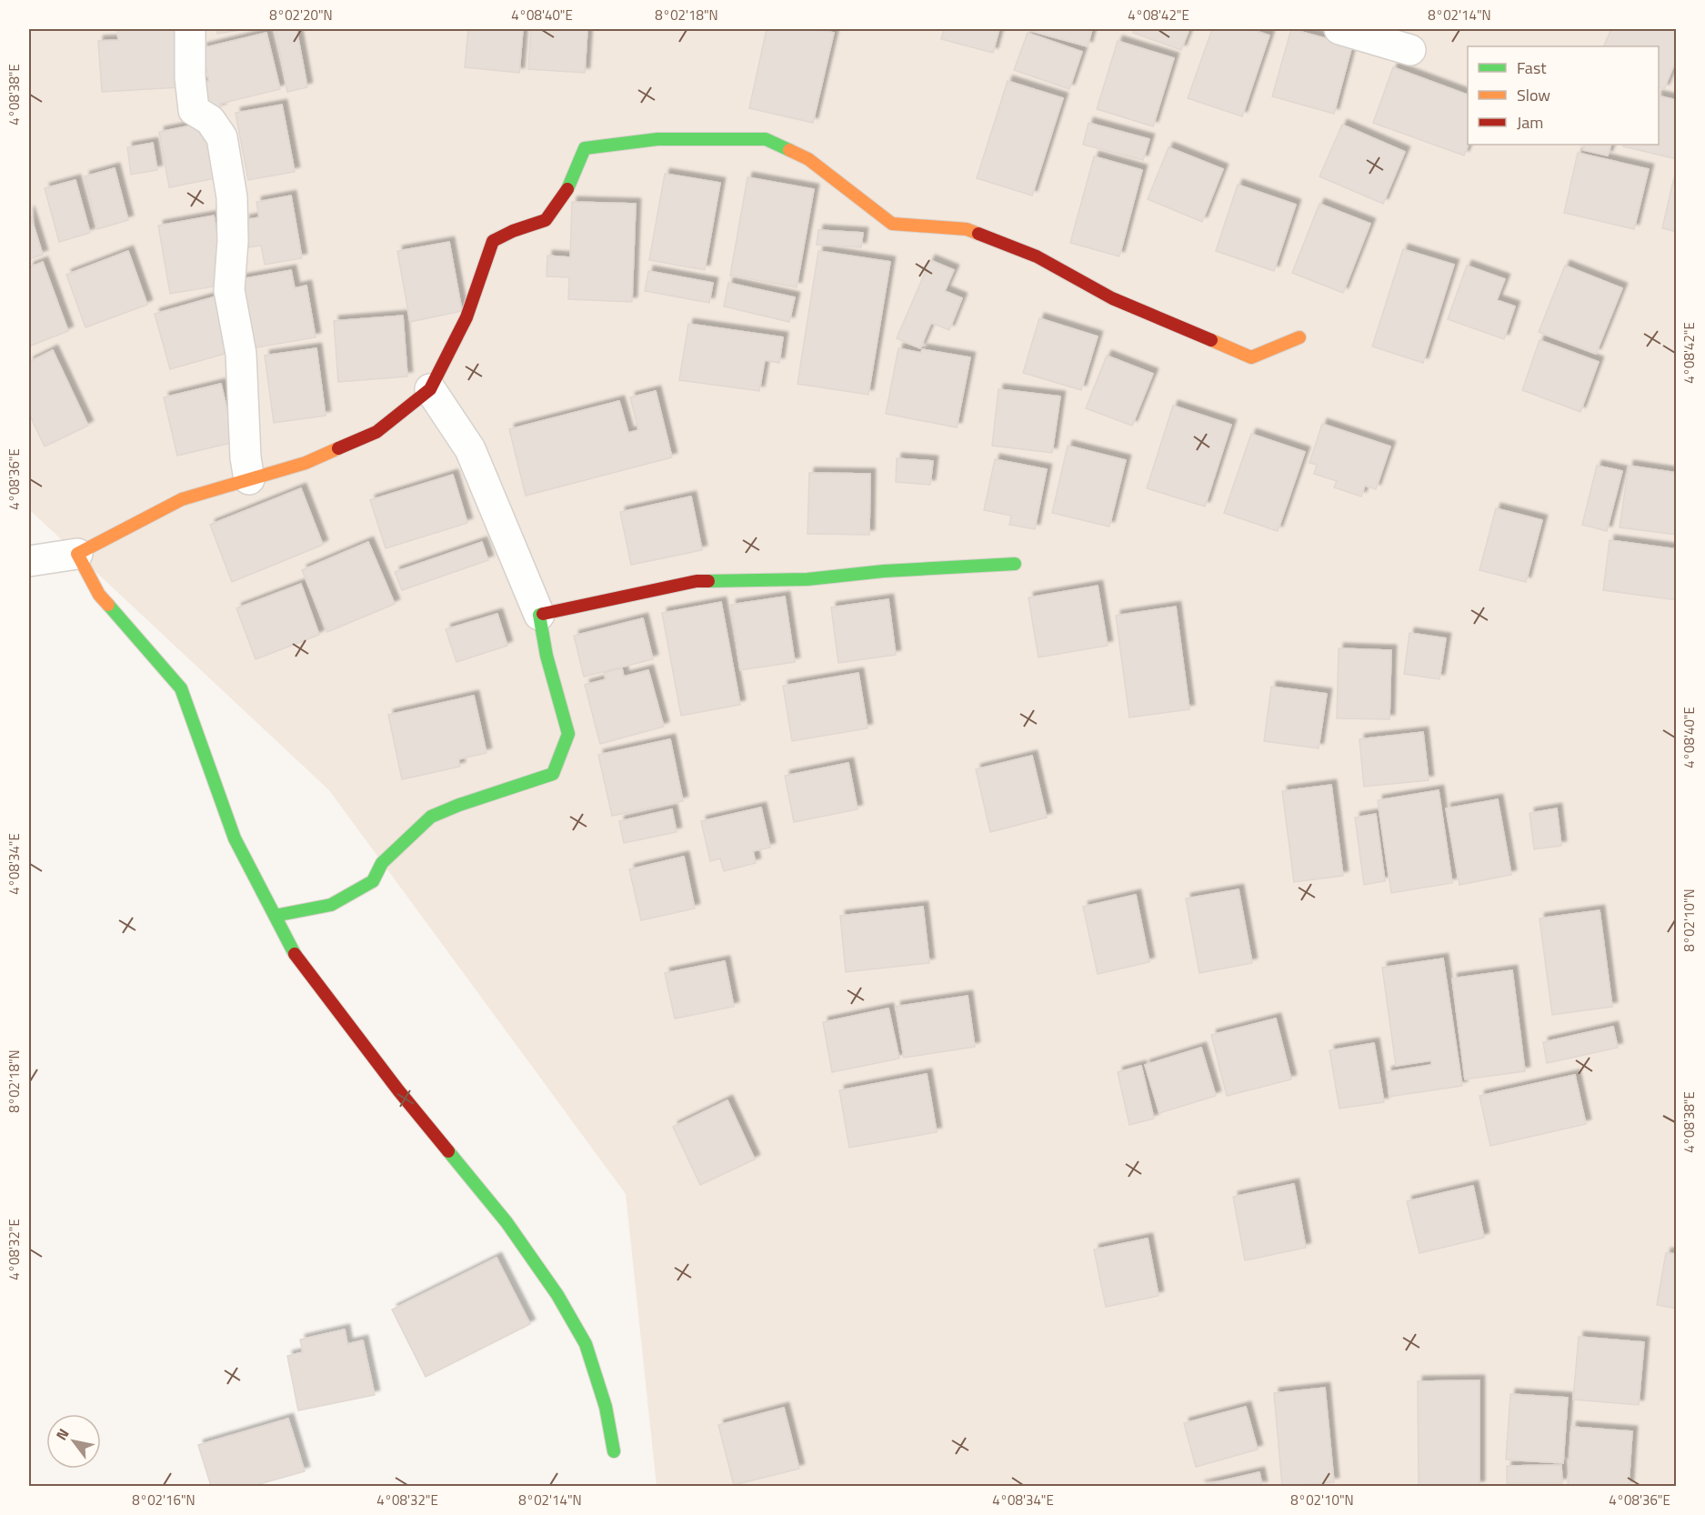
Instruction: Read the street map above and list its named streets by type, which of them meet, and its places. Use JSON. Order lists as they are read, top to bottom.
{
  "legend": ["Fast", "Slow", "Jam"],
  "north": "top left",
  "coordinates": [
    "8°02'20\"N",
    "4°08'40\"E",
    "8°02'18\"N",
    "4°08'42\"E",
    "8°02'14\"N",
    "4°08'38\"E",
    "4°08'36\"E",
    "4°08'34\"E",
    "8°02'10\"N",
    "4°08'32\"E",
    "8°02'16\"N"
  ]
}
